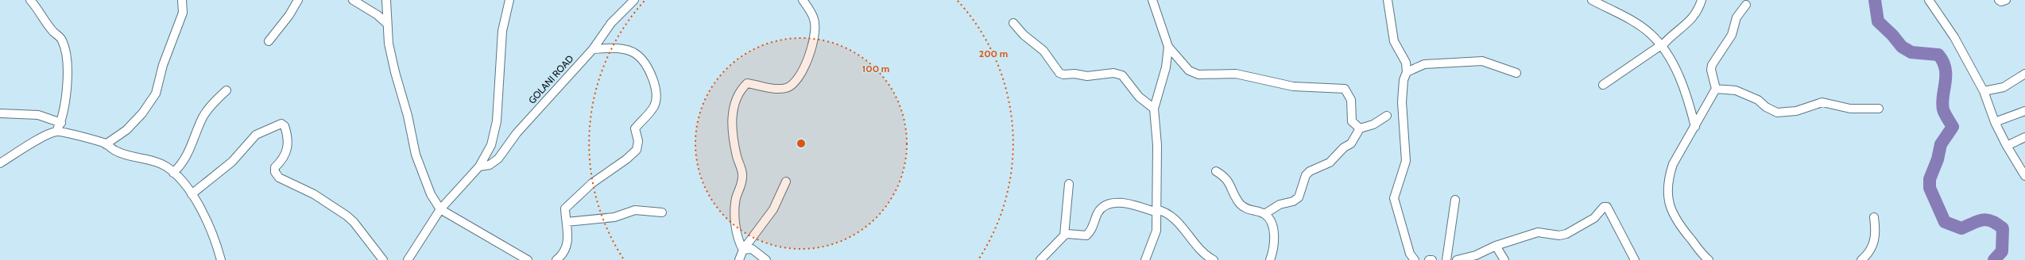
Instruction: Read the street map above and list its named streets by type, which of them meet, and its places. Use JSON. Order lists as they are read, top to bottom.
{
  "streets": {
    "street": ["GOLANI ROAD"]
  },
  "rings": ["200 m", "100 m"]
}
